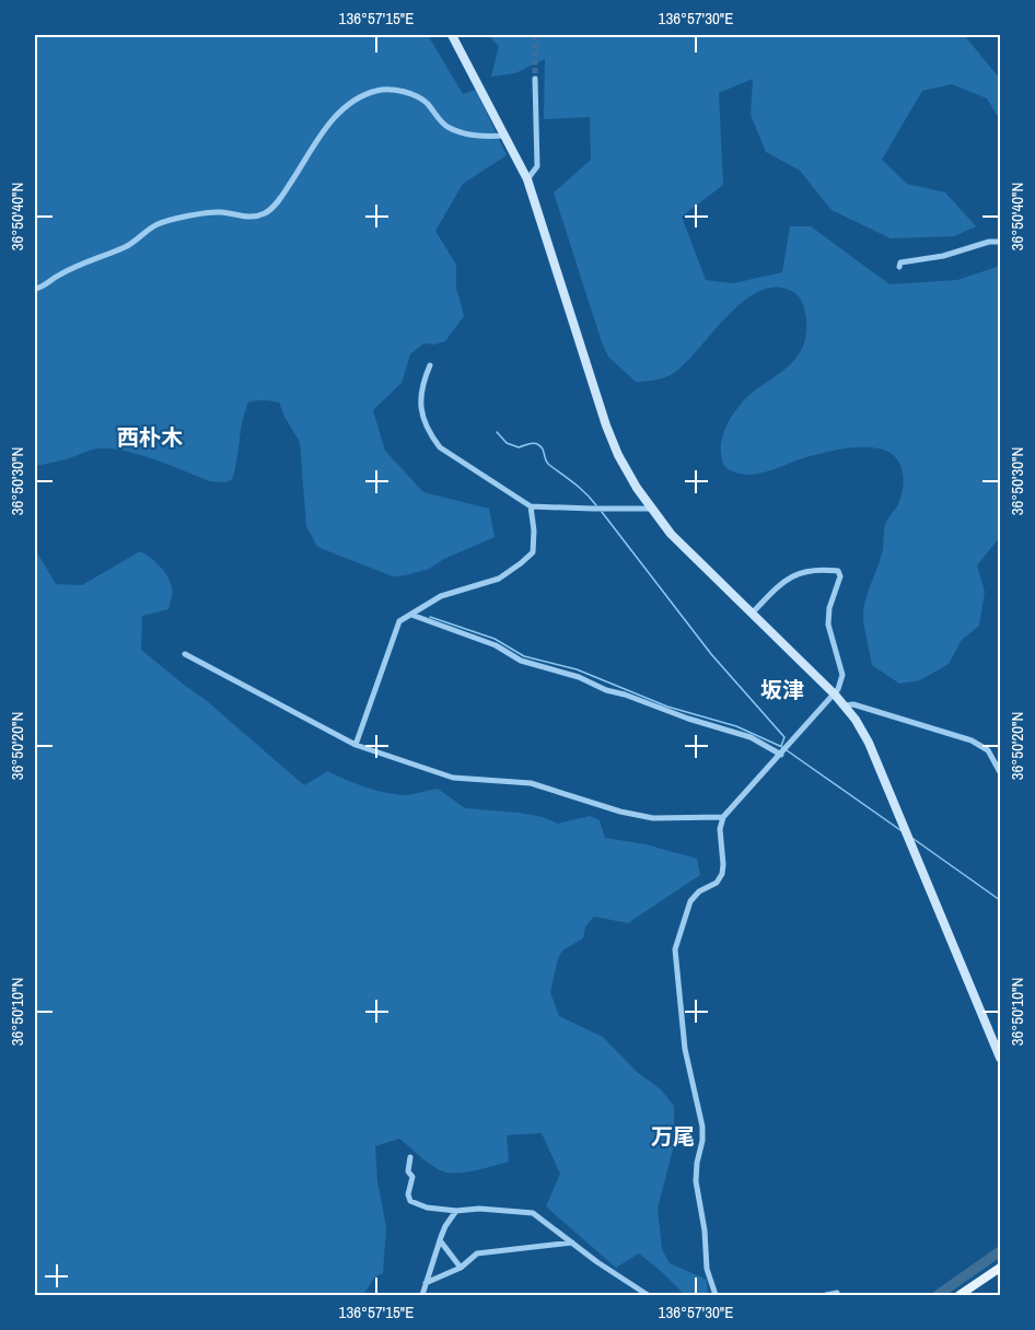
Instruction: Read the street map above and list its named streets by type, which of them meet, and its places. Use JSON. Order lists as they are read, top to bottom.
{
  "districts": ["西朴木", "坂津", "万尾"],
  "coordinates": [
    "136°57'15\"E",
    "136°57'30\"E",
    "36°50'40\"N",
    "36°50'30\"N",
    "36°50'20\"N",
    "36°50'10\"N"
  ]
}
